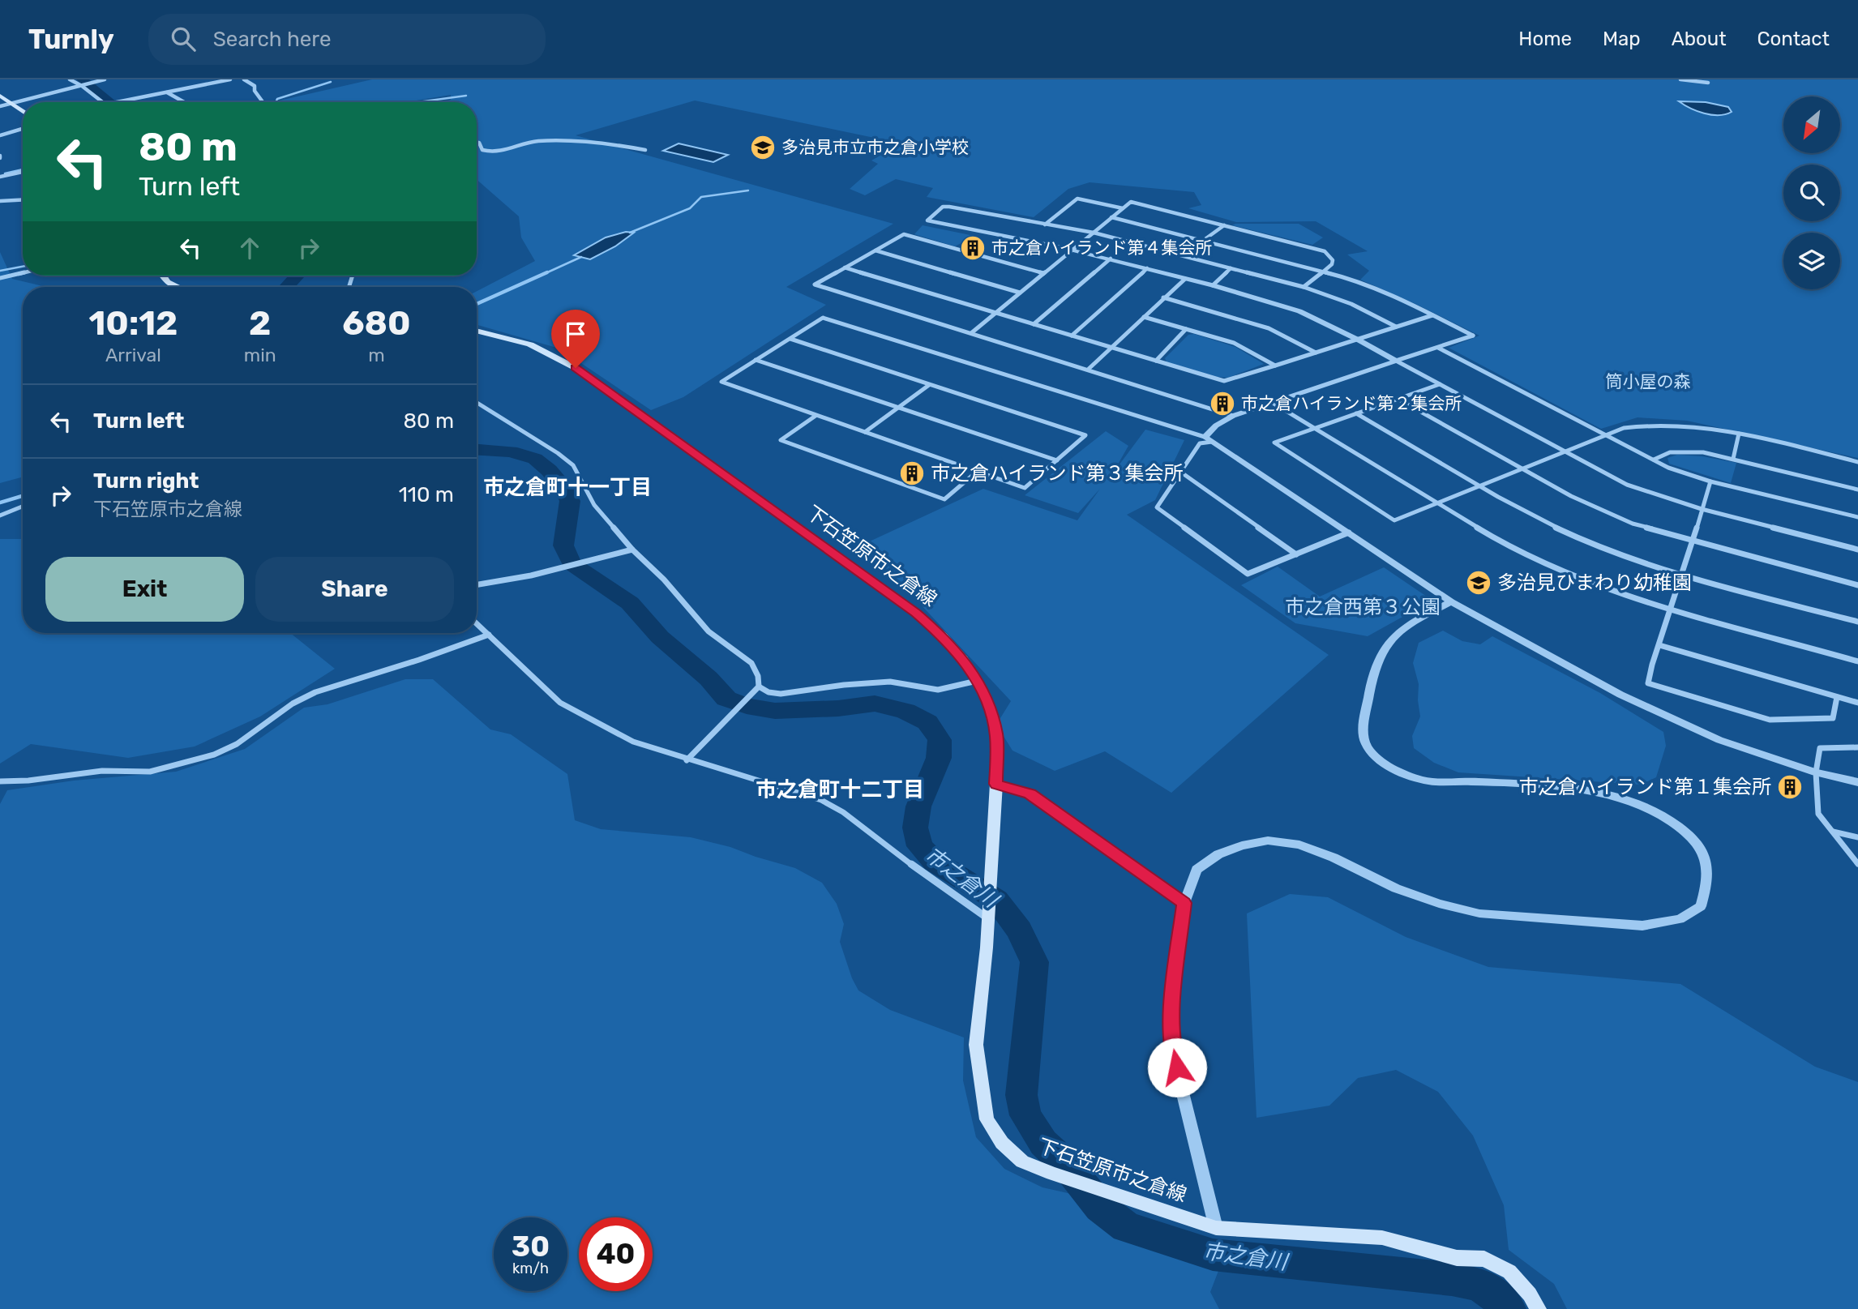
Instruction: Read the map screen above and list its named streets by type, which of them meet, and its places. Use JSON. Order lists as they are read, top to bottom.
{
  "streets": {
    "main road": ["下石笠原市之倉線"]
  },
  "districts": ["市之倉町十一丁目", "市之倉町十二丁目"],
  "water": ["市之倉川"],
  "parks": ["筒小屋の森", "市之倉西第３公園"],
  "places": {
    "school or university": ["多治見市立市之倉小学校", "多治見ひまわり幼稚園"],
    "building": [
      "市之倉ハイランド第４集会所",
      "市之倉ハイランド第２集会所",
      "市之倉ハイランド第３集会所",
      "市之倉ハイランド第１集会所"
    ]
  },
  "north": "bottom left",
  "page": {
    "header": "Turnly",
    "search": "Search here",
    "nav": [
      "Home",
      "Map",
      "About",
      "Contact"
    ],
    "turn": ["80 m", "Turn left"],
    "eta": [
      "10:12",
      "Arrival",
      "2",
      "min",
      "680",
      "m"
    ],
    "list": [
      {
        "name": "Turn left",
        "value": "80 m"
      },
      {
        "name": "Turn right",
        "note": "下石笠原市之倉線",
        "value": "110 m"
      }
    ],
    "buttons": ["Exit", "Share"],
    "speed": "30 km/h",
    "limit": "40"
  }
}
